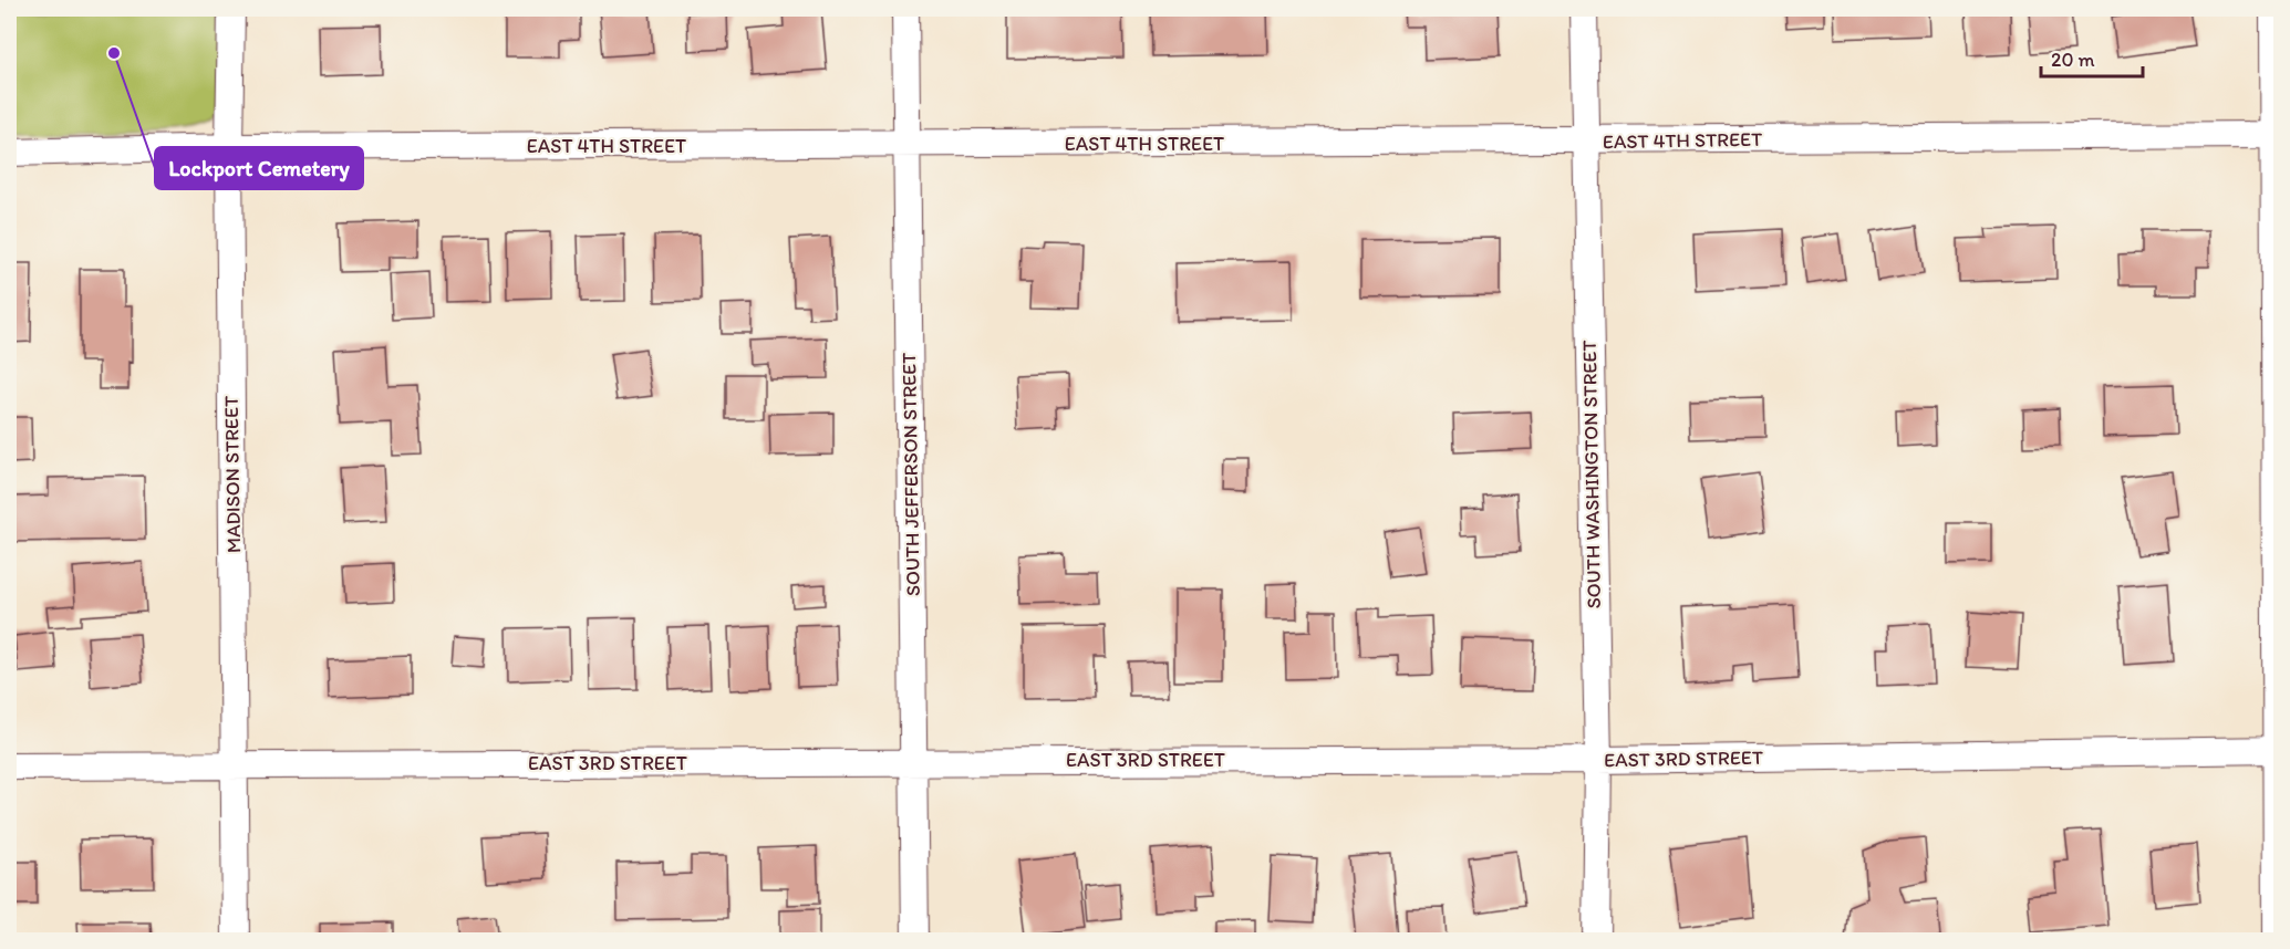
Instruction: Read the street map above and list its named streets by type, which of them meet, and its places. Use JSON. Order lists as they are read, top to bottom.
{
  "streets": {
    "street": [
      "EAST 4TH STREET",
      "MADISON STREET",
      "SOUTH JEFFERSON STREET",
      "SOUTH WASHINGTON STREET",
      "EAST 3RD STREET"
    ]
  },
  "crossings": [
    ["EAST 4TH STREET", "MADISON STREET"],
    ["EAST 4TH STREET", "SOUTH JEFFERSON STREET"],
    ["EAST 4TH STREET", "SOUTH WASHINGTON STREET"],
    ["MADISON STREET", "EAST 3RD STREET"],
    ["SOUTH JEFFERSON STREET", "EAST 3RD STREET"],
    ["SOUTH WASHINGTON STREET", "EAST 3RD STREET"]
  ],
  "places": ["Lockport Cemetery"],
  "scale_bar": "20 m"
}
